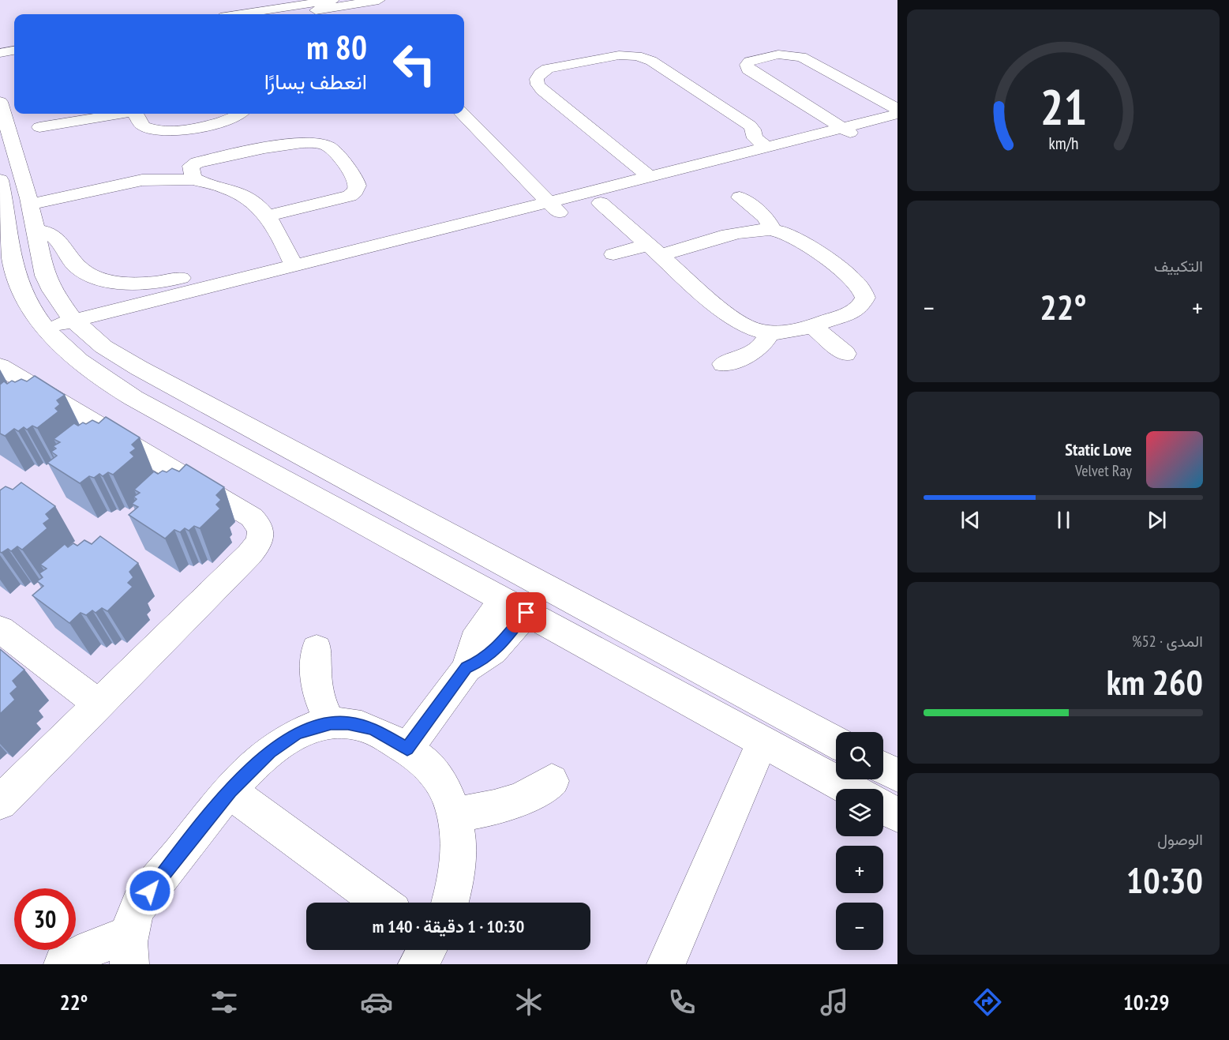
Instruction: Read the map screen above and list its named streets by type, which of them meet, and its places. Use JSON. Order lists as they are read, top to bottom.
{
  "page": {
    "turn": ["80 m", "انعطف يسارًا"],
    "tile": [
      "التكييف",
      ["المدى · 52%", "260 km"],
      ["الوصول", "10:30"]
    ],
    "heat": ["−", "22°", "+"],
    "song": ["Static Love", "Velvet Ray"],
    "map_buttons": ["+", "−"],
    "limit": "30",
    "trip": "10:30 · 1 دقيقة · 140 m",
    "tabs": ["10:29", "22°"],
    "gauge": ["21", "km/h"]
  }
}
